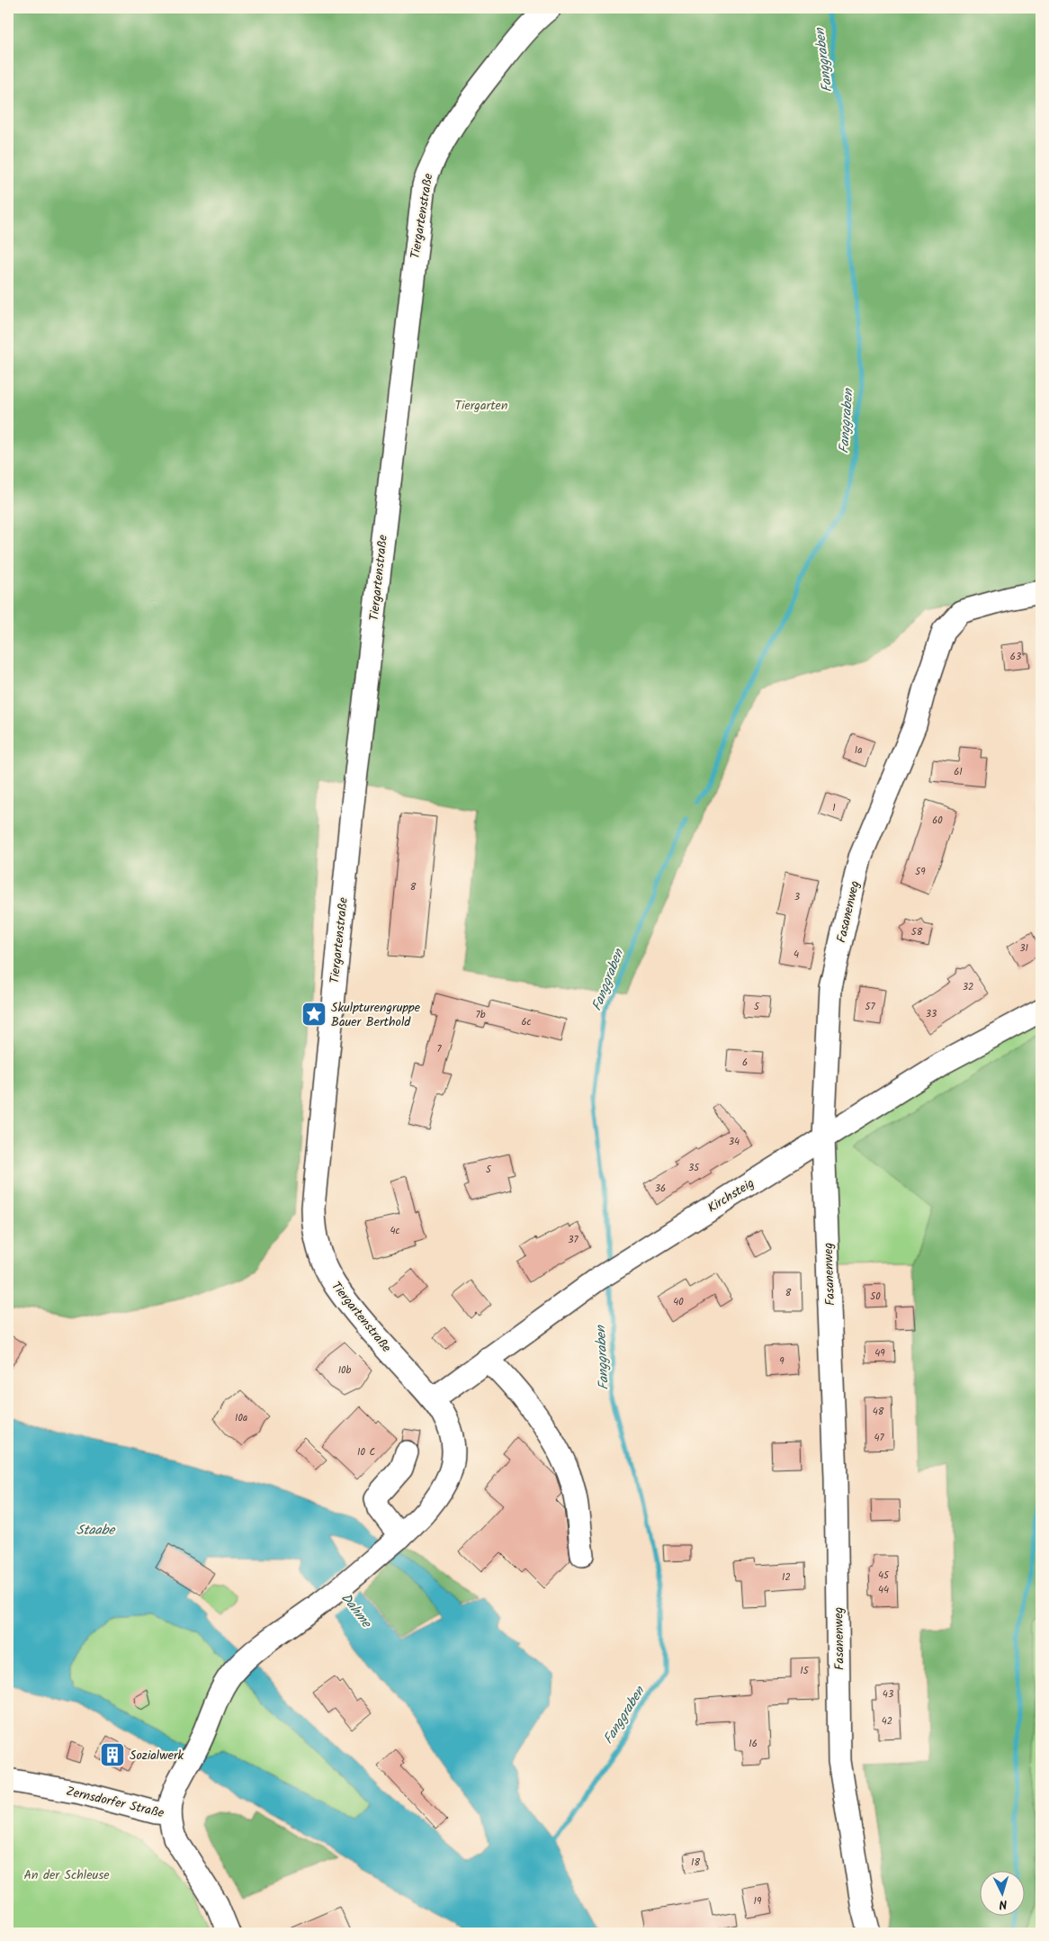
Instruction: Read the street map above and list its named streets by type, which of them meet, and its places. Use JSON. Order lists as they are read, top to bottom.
{
  "streets": {
    "street": [
      "Tiergartenstraße",
      "Fasanenweg",
      "Kirchsteig",
      "Zernsdorfer Straße"
    ]
  },
  "crossings": [
    ["Tiergartenstraße", "Kirchsteig"],
    ["Tiergartenstraße", "Zernsdorfer Straße"],
    ["Fasanenweg", "Kirchsteig"]
  ],
  "water": ["Fanggraben", "Staabe", "Dahme"],
  "parks": ["Tiergarten", "An der Schleuse"],
  "places": {
    "place": ["Skulpturengruppe Bauer Berthold"],
    "building": ["Sozialwerk"]
  },
  "house_numbers": [
    "63",
    "1a",
    "61",
    "1",
    "60",
    "59",
    "8",
    "3",
    "58",
    "31",
    "4",
    "32",
    "5",
    "57",
    "33",
    "7b",
    "6c",
    "7",
    "6",
    "34",
    "35",
    "5",
    "36",
    "4c",
    "37",
    "8",
    "50",
    "40",
    "49",
    "9",
    "10b",
    "48",
    "10a",
    "47",
    "10 C",
    "45",
    "12",
    "44",
    "15",
    "43",
    "42",
    "16",
    "18",
    "19"
  ],
  "north": "bottom"
}
